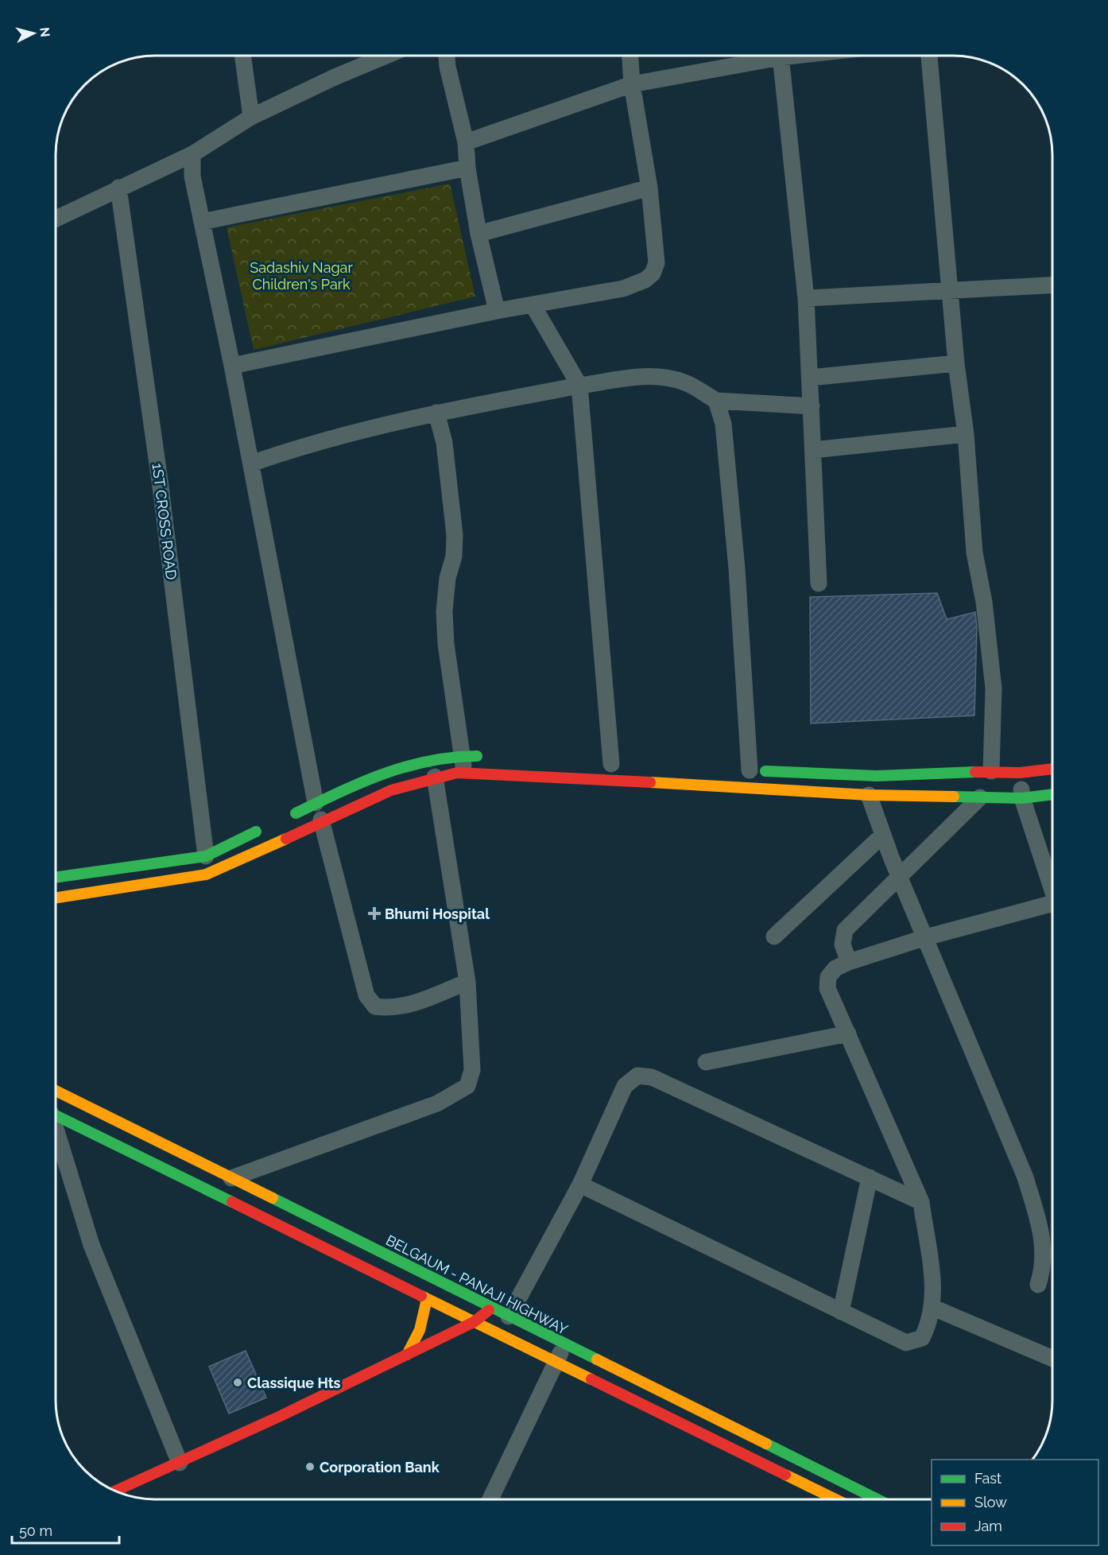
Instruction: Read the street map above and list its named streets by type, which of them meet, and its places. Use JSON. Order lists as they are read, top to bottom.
{
  "streets": {
    "main road": ["BELGAUM - PANAJI HIGHWAY"],
    "street": ["1ST CROSS ROAD"]
  },
  "parks": ["Sadashiv Nagar Children's Park"],
  "places": {
    "health": ["Bhumi Hospital"],
    "other": ["Classique Hts", "Corporation Bank"]
  },
  "legend": ["Fast", "Slow", "Jam"],
  "scale_bar": "50 m",
  "north": "right"
}
